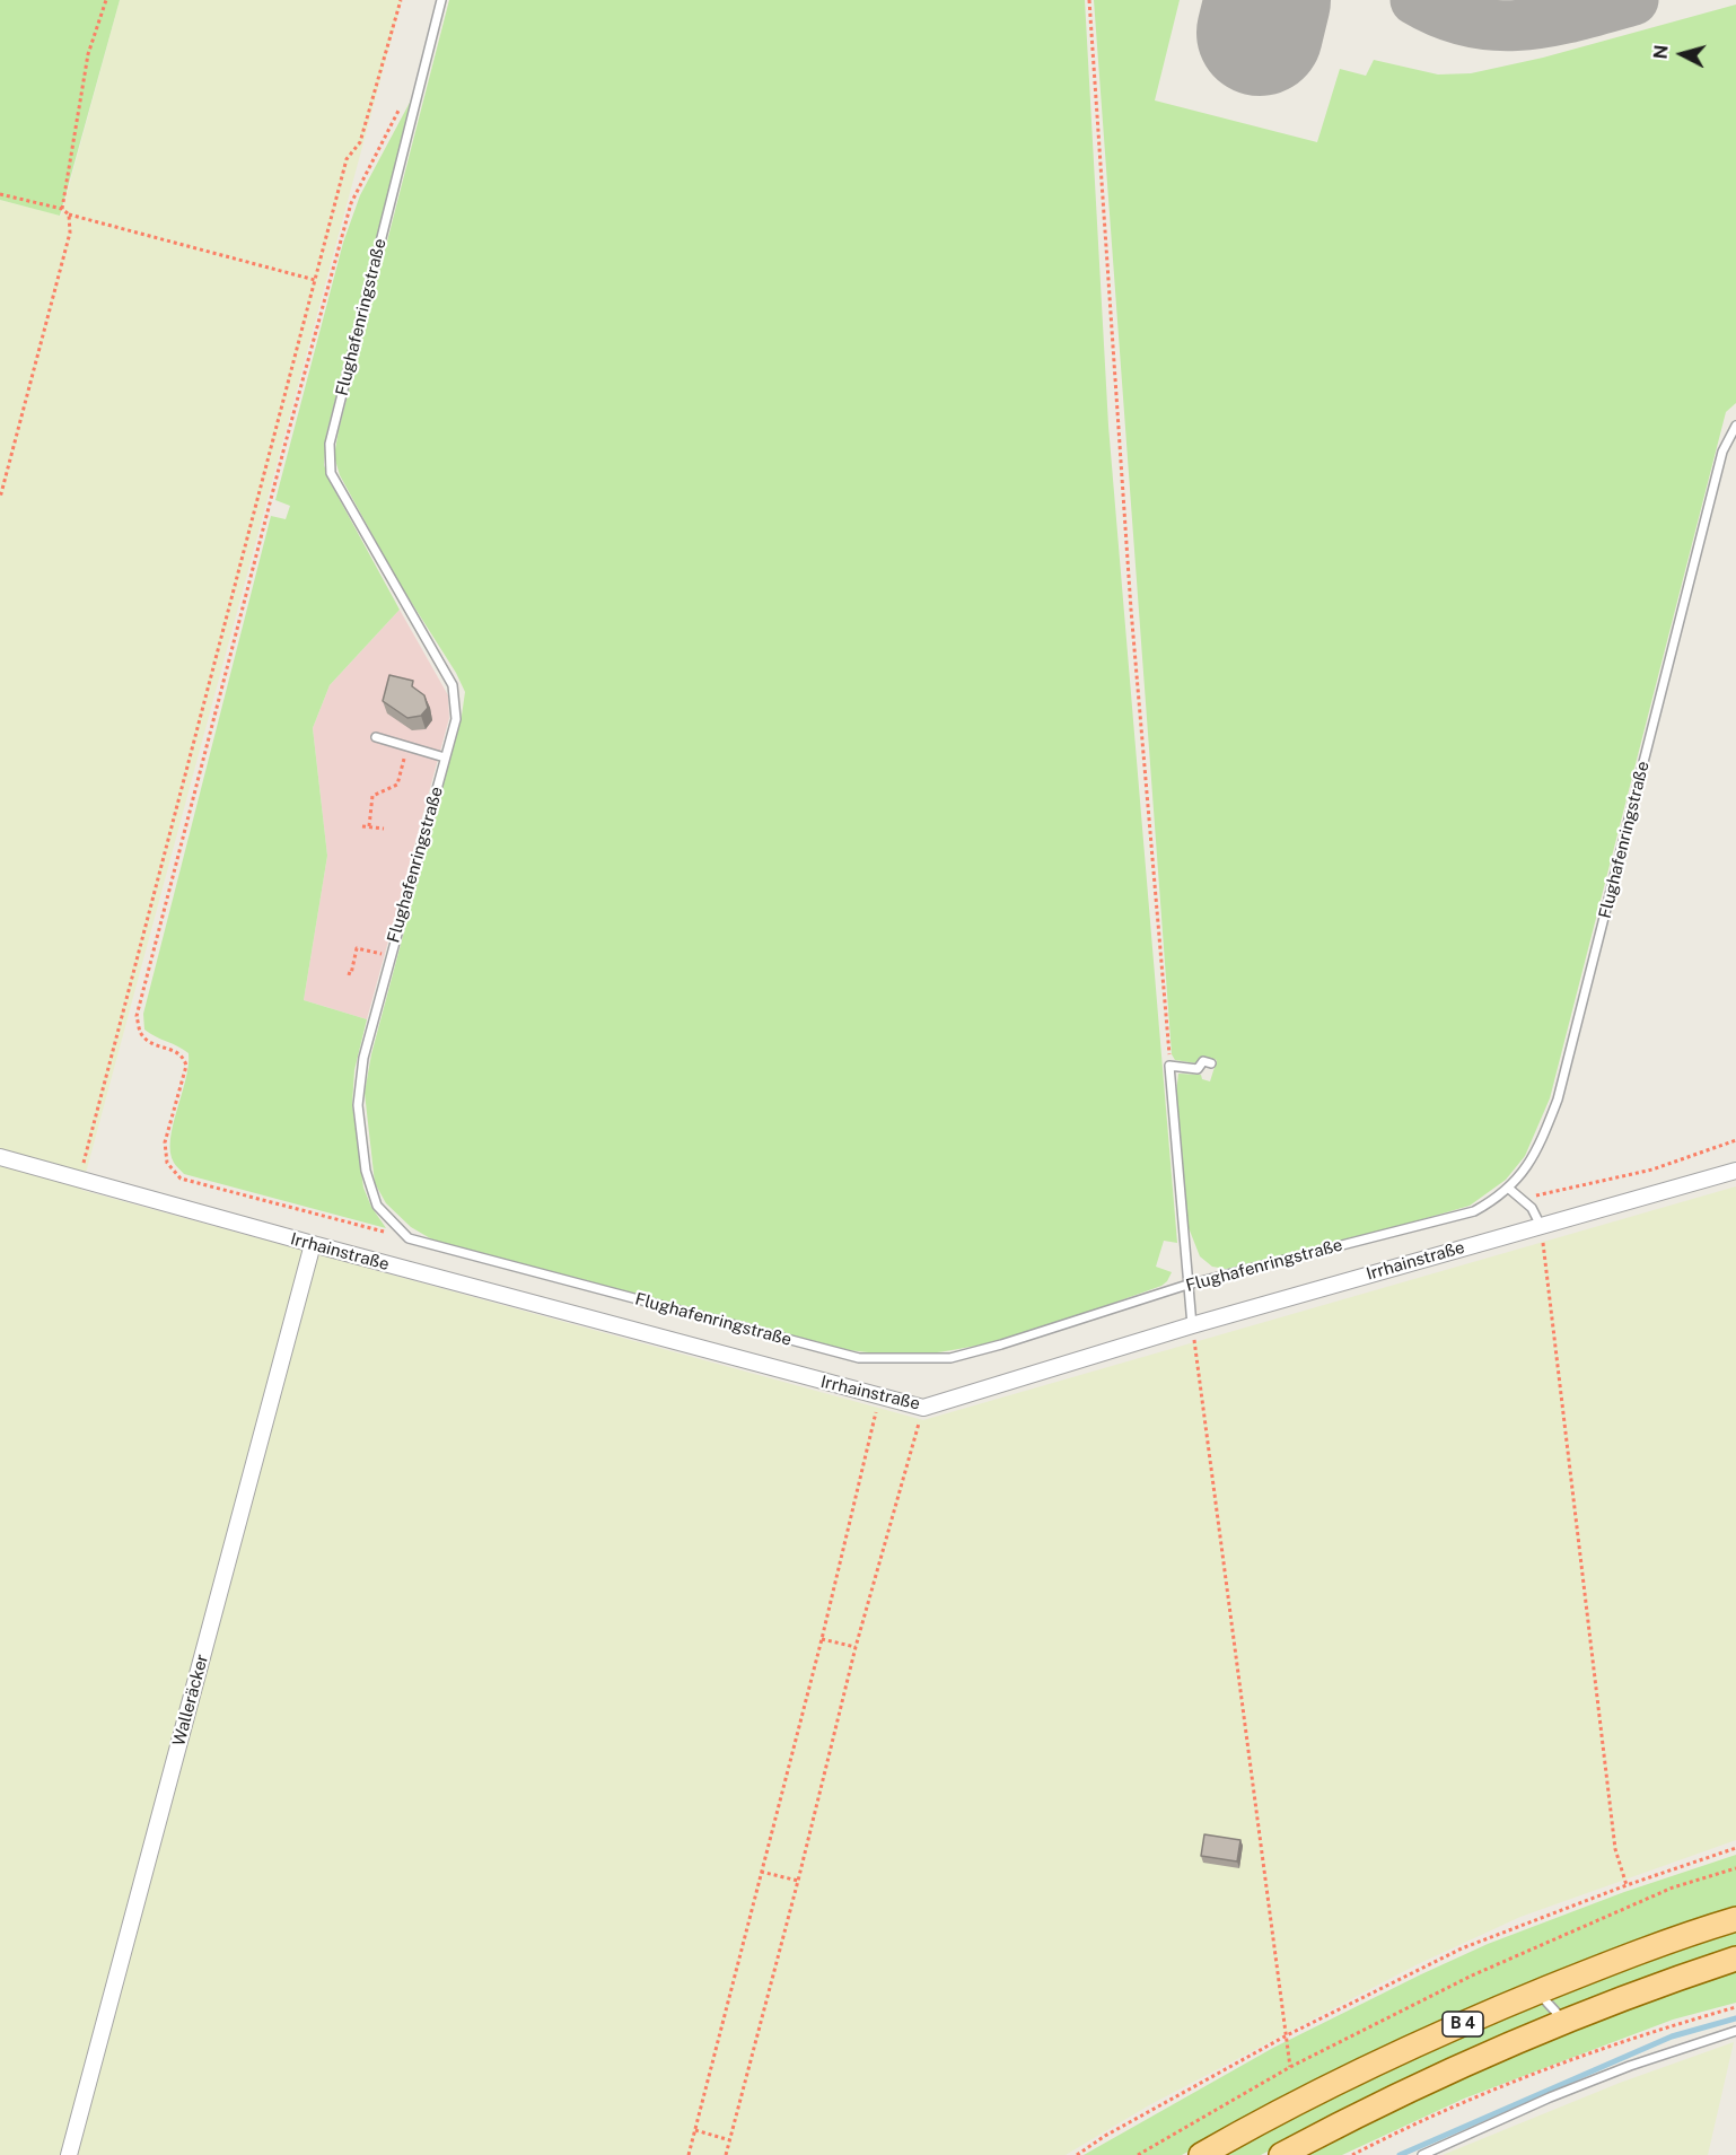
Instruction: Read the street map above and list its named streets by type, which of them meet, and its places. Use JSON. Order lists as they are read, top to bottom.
{
  "streets": {
    "main road": ["B 4"],
    "street": ["Irrhainstraße", "Walleräcker"],
    "lane": ["Flughafenringstraße"]
  },
  "crossings": [
    ["Irrhainstraße", "Walleräcker"]
  ],
  "north": "left"
}
